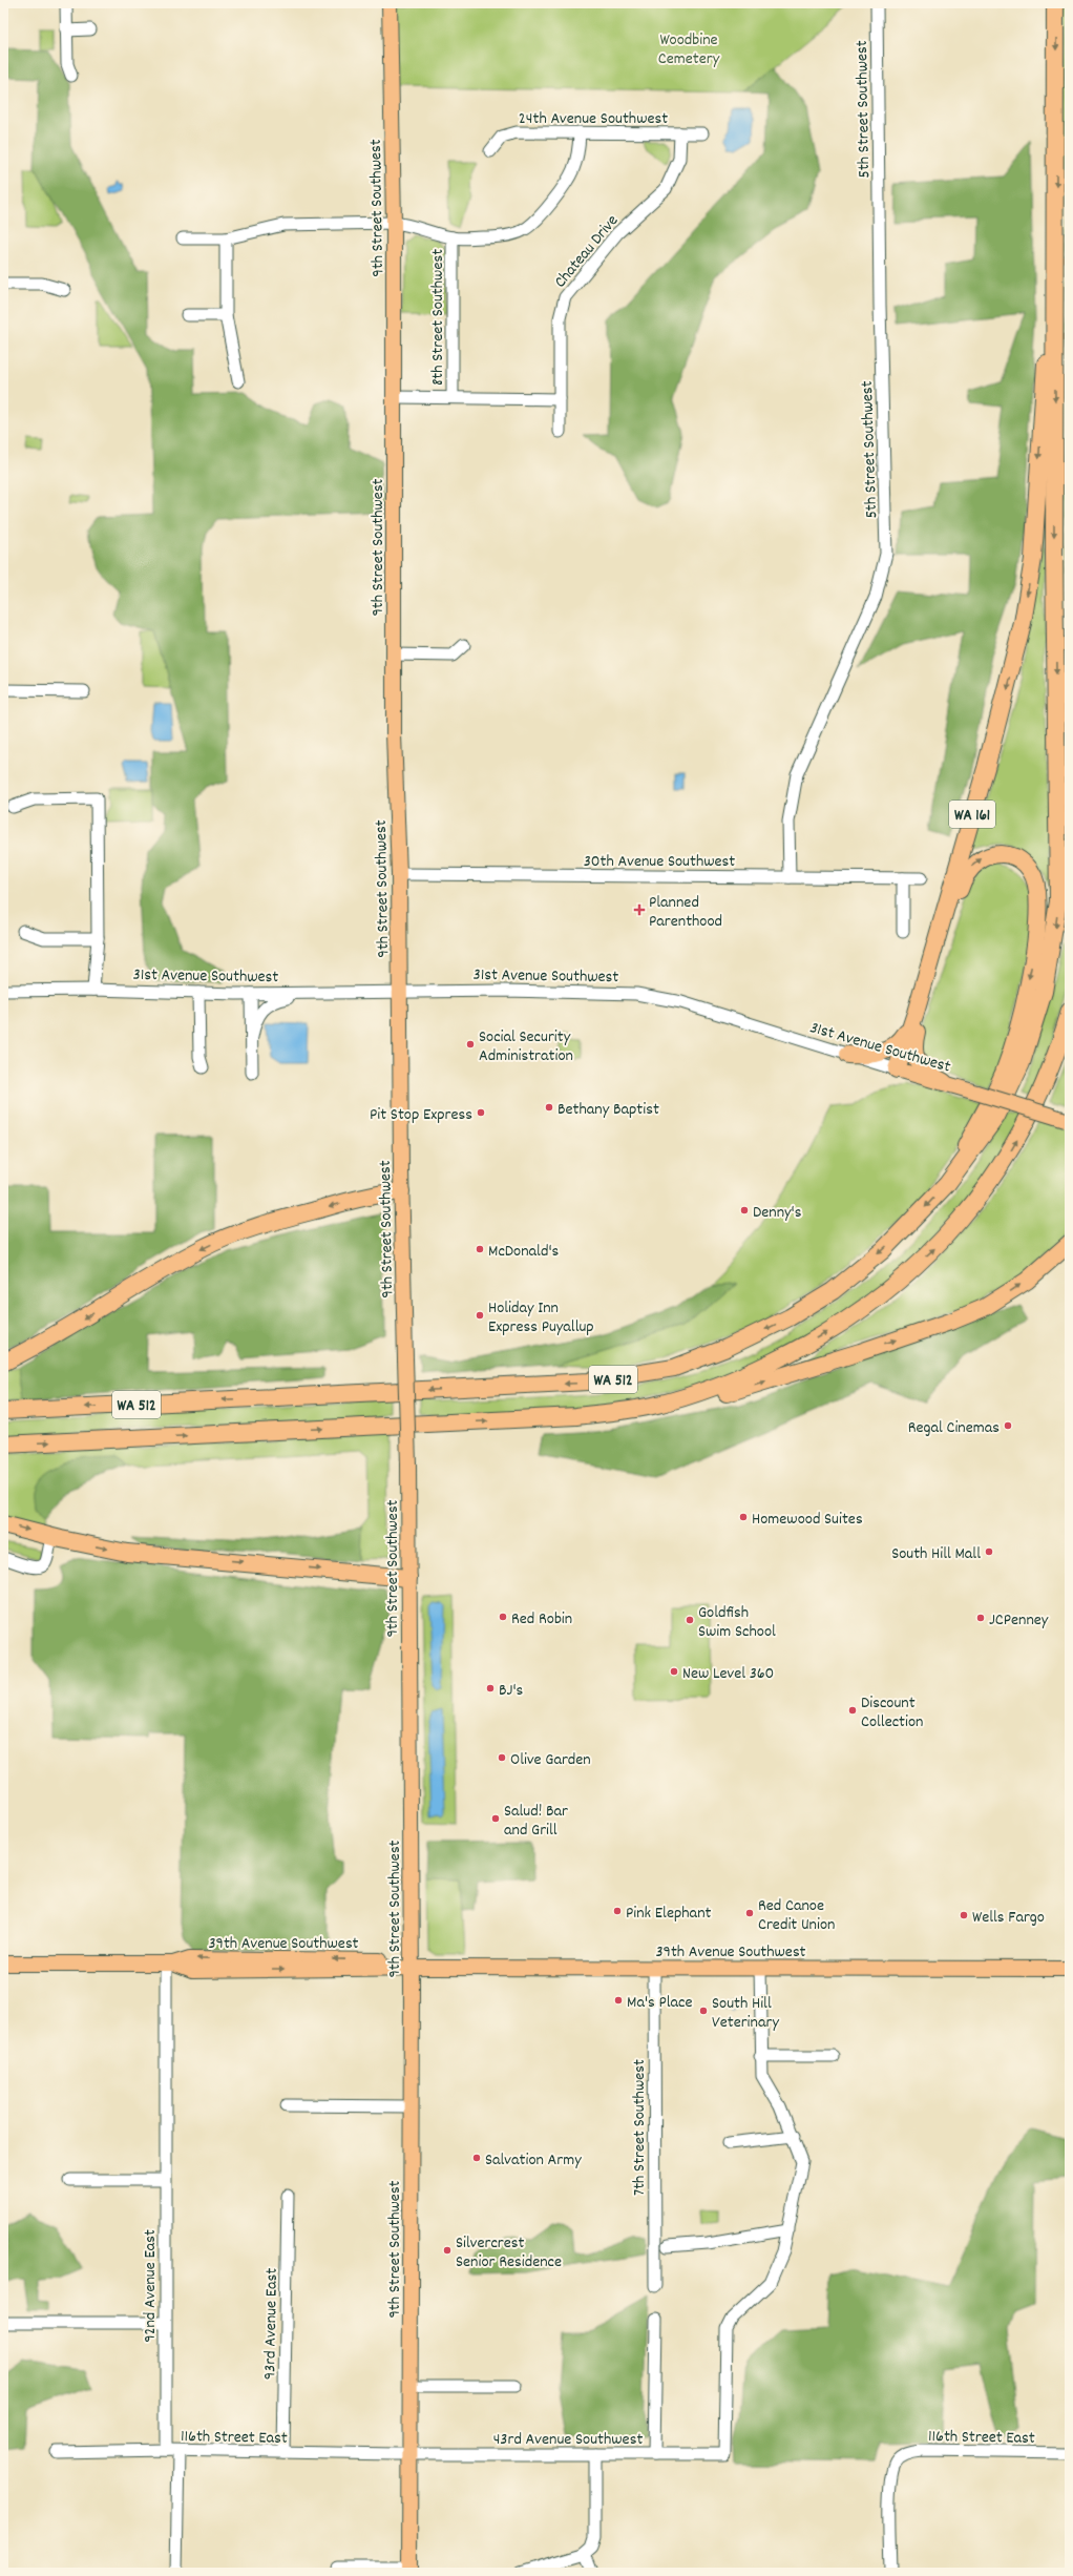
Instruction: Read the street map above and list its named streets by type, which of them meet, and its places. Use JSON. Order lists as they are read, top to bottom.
{
  "streets": {
    "highway": ["WA 161", "WA 512"],
    "main road": ["9th Street Southwest", "31st Avenue Southwest", "39th Avenue Southwest"],
    "street": [
      "5th Street Southwest",
      "24th Avenue Southwest",
      "Chateau Drive",
      "8th Street Southwest",
      "30th Avenue Southwest",
      "7th Street Southwest",
      "92nd Avenue East",
      "93rd Avenue East",
      "116th Street East",
      "43rd Avenue Southwest"
    ]
  },
  "crossings": [
    ["5th Street Southwest", "30th Avenue Southwest"],
    ["24th Avenue Southwest", "Chateau Drive"],
    ["9th Street Southwest", "30th Avenue Southwest"],
    ["9th Street Southwest", "31st Avenue Southwest"],
    ["9th Street Southwest", "39th Avenue Southwest"],
    ["9th Street Southwest", "116th Street East"],
    ["9th Street Southwest", "43rd Avenue Southwest"],
    ["WA 161", "31st Avenue Southwest"],
    ["WA 161", "WA 512"],
    ["39th Avenue Southwest", "7th Street Southwest"],
    ["39th Avenue Southwest", "92nd Avenue East"],
    ["92nd Avenue East", "116th Street East"],
    ["93rd Avenue East", "116th Street East"],
    ["116th Street East", "43rd Avenue Southwest"]
  ],
  "parks": ["Woodbine Cemetery"],
  "places": {
    "health": ["Planned Parenthood"],
    "other": [
      "Social Security Administration",
      "Bethany Baptist",
      "Pit Stop Express",
      "Denny's",
      "McDonald's",
      "Holiday Inn Express Puyallup",
      "Regal Cinemas",
      "Homewood Suites",
      "South Hill Mall",
      "Red Robin",
      "JCPenney",
      "Goldfish Swim School",
      "New Level 360",
      "BJ's",
      "Discount Collection",
      "Olive Garden",
      "Salud! Bar and Grill",
      "Pink Elephant",
      "Red Canoe Credit Union",
      "Wells Fargo",
      "Ma's Place",
      "South Hill Veterinary",
      "Salvation Army",
      "Silvercrest Senior Residence"
    ]
  }
}
